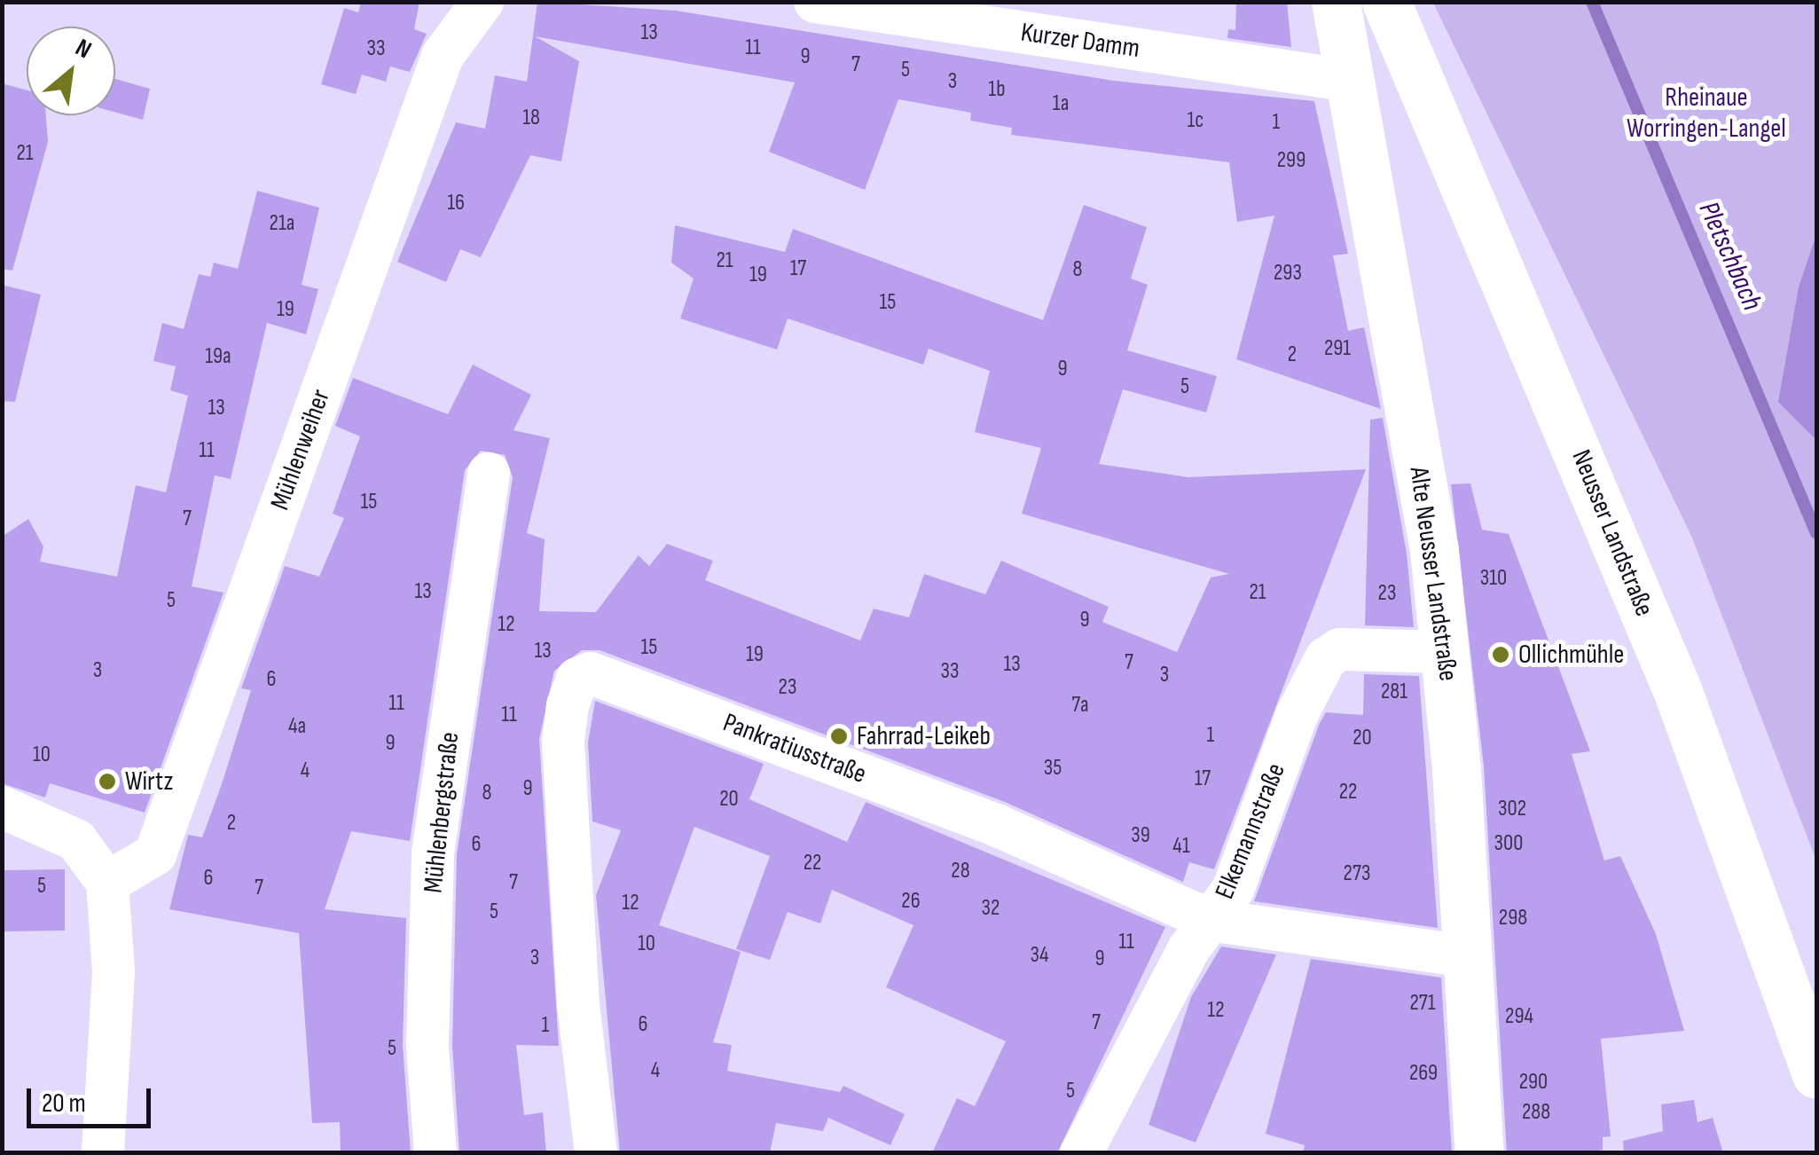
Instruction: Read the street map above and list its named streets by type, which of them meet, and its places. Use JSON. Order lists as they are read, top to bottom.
{
  "streets": {
    "main road": ["Neusser Landstraße", "Alte Neusser Landstraße"],
    "street": [
      "Kurzer Damm",
      "Mühlenweiher",
      "Pankratiusstraße",
      "Mühlenbergstraße",
      "Elkemannstraße"
    ]
  },
  "crossings": [
    ["Kurzer Damm", "Alte Neusser Landstraße"],
    ["Alte Neusser Landstraße", "Pankratiusstraße"],
    ["Alte Neusser Landstraße", "Elkemannstraße"],
    ["Pankratiusstraße", "Elkemannstraße"]
  ],
  "water": ["Pletschbach"],
  "parks": ["Rheinaue Worringen-Langel"],
  "places": ["Ollichmühle", "Fahrrad-Leikeb", "Wirtz"],
  "house_numbers": [
    "13",
    "11",
    "33",
    "9",
    "7",
    "5",
    "3",
    "1b",
    "1a",
    "18",
    "1c",
    "1",
    "21",
    "299",
    "16",
    "21a",
    "21",
    "17",
    "8",
    "293",
    "19",
    "15",
    "19",
    "291",
    "2",
    "19a",
    "9",
    "5",
    "13",
    "11",
    "15",
    "7",
    "310",
    "13",
    "21",
    "23",
    "5",
    "9",
    "12",
    "15",
    "13",
    "19",
    "7",
    "13",
    "3",
    "33",
    "3",
    "6",
    "23",
    "281",
    "11",
    "7a",
    "11",
    "4a",
    "1",
    "20",
    "9",
    "10",
    "35",
    "4",
    "17",
    "9",
    "22",
    "8",
    "20",
    "302",
    "2",
    "39",
    "300",
    "6",
    "41",
    "22",
    "28",
    "273",
    "6",
    "7",
    "5",
    "7",
    "26",
    "12",
    "32",
    "5",
    "298",
    "11",
    "10",
    "34",
    "3",
    "9",
    "271",
    "12",
    "294",
    "7",
    "6",
    "1",
    "5",
    "4",
    "269",
    "290",
    "5",
    "288"
  ],
  "scale_bar": "20 m",
  "north": "top right"
}
